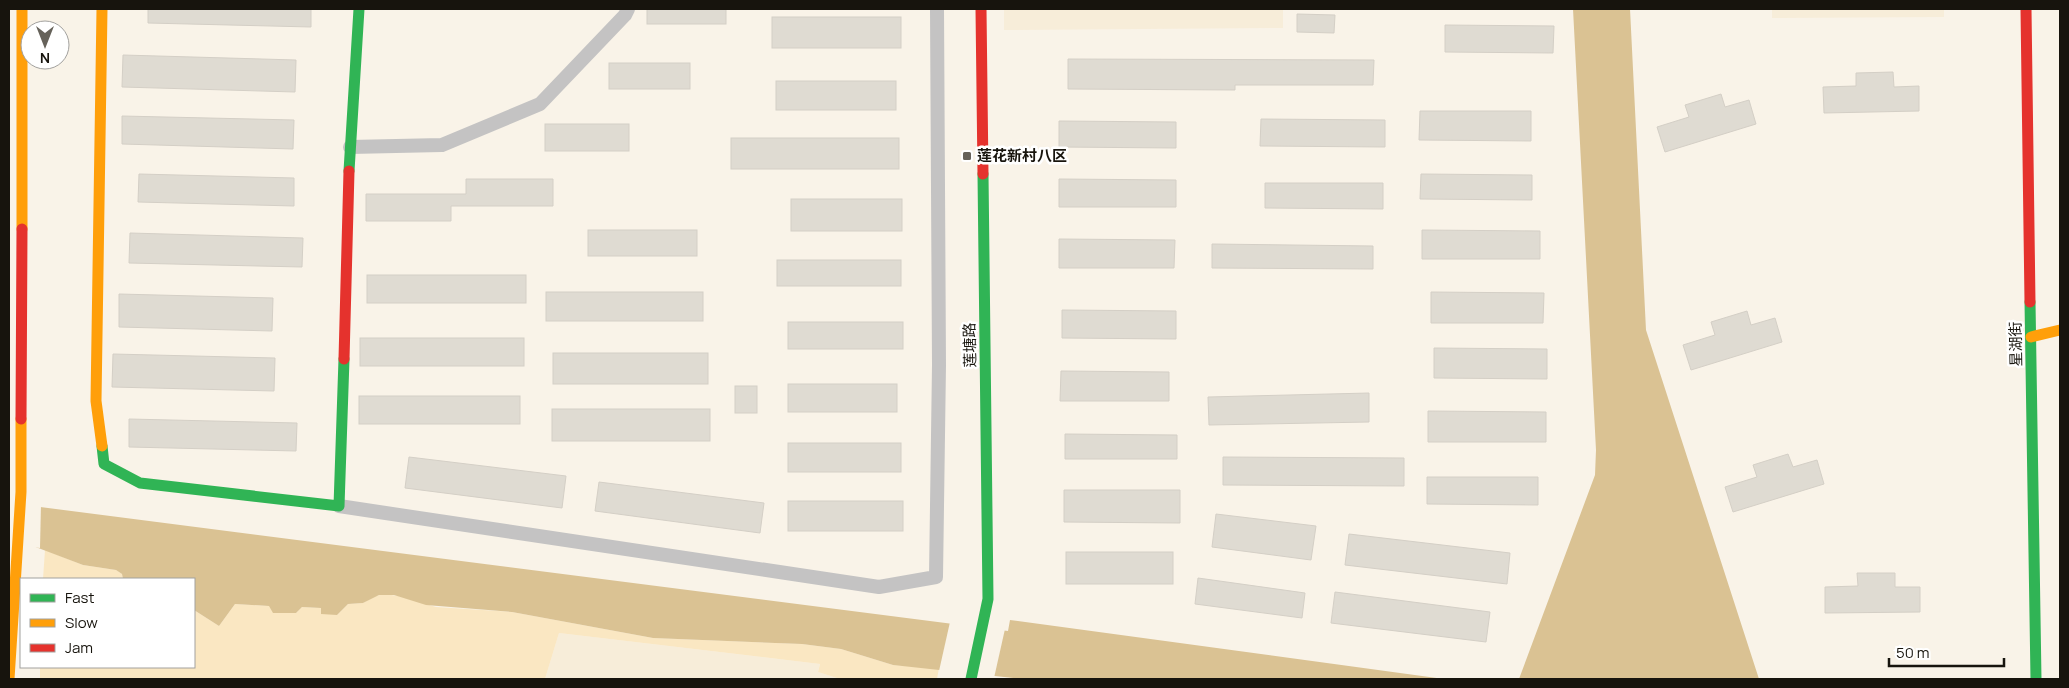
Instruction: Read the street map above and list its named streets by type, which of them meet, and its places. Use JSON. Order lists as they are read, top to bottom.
{
  "streets": {
    "street": ["星湖街", "莲塘路"]
  },
  "places": {
    "transit": ["莲花新村八区"]
  },
  "legend": ["Fast", "Slow", "Jam"],
  "scale_bar": "50 m",
  "north": "bottom"
}
